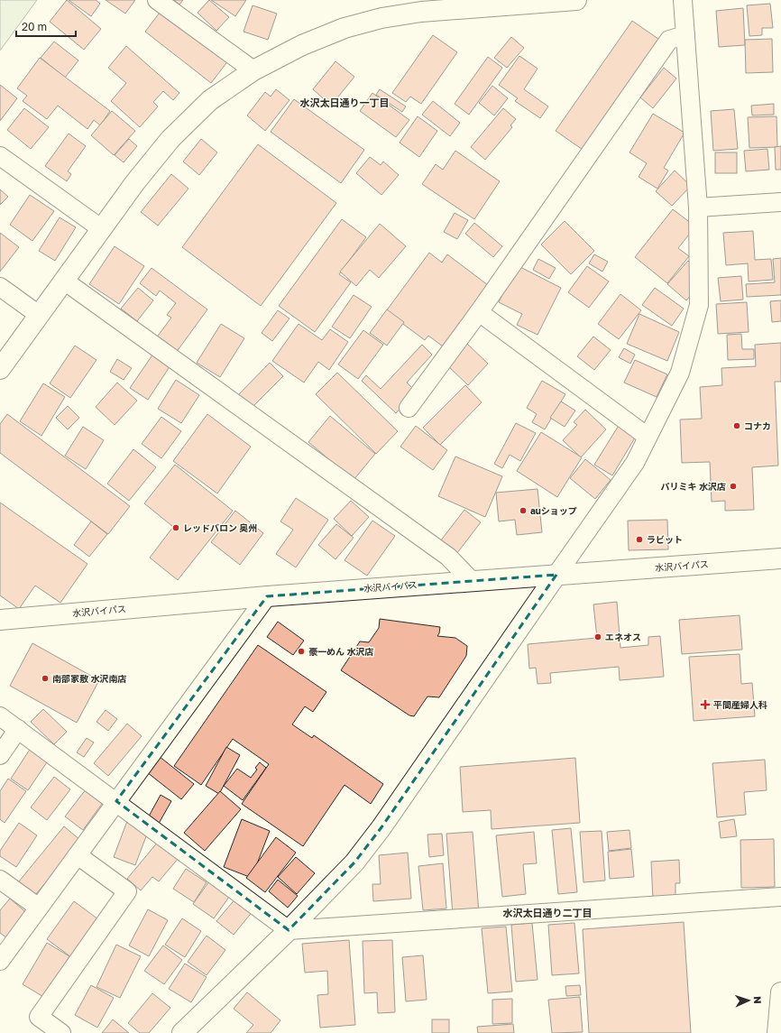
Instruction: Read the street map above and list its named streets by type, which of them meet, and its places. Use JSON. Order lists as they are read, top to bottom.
{
  "streets": {
    "main road": ["水沢バイパス"]
  },
  "districts": ["水沢太日通り一丁目", "水沢太日通り二丁目"],
  "places": {
    "other": [
      "コナカ",
      "パリミキ 水沢店",
      "auショップ",
      "レッドバロン 奥州",
      "ラビット",
      "エネオス",
      "豪一めん 水沢店",
      "南部家敷 水沢南店"
    ],
    "health": ["平間産婦人科"]
  },
  "scale_bar": "20 m",
  "north": "right"
}
